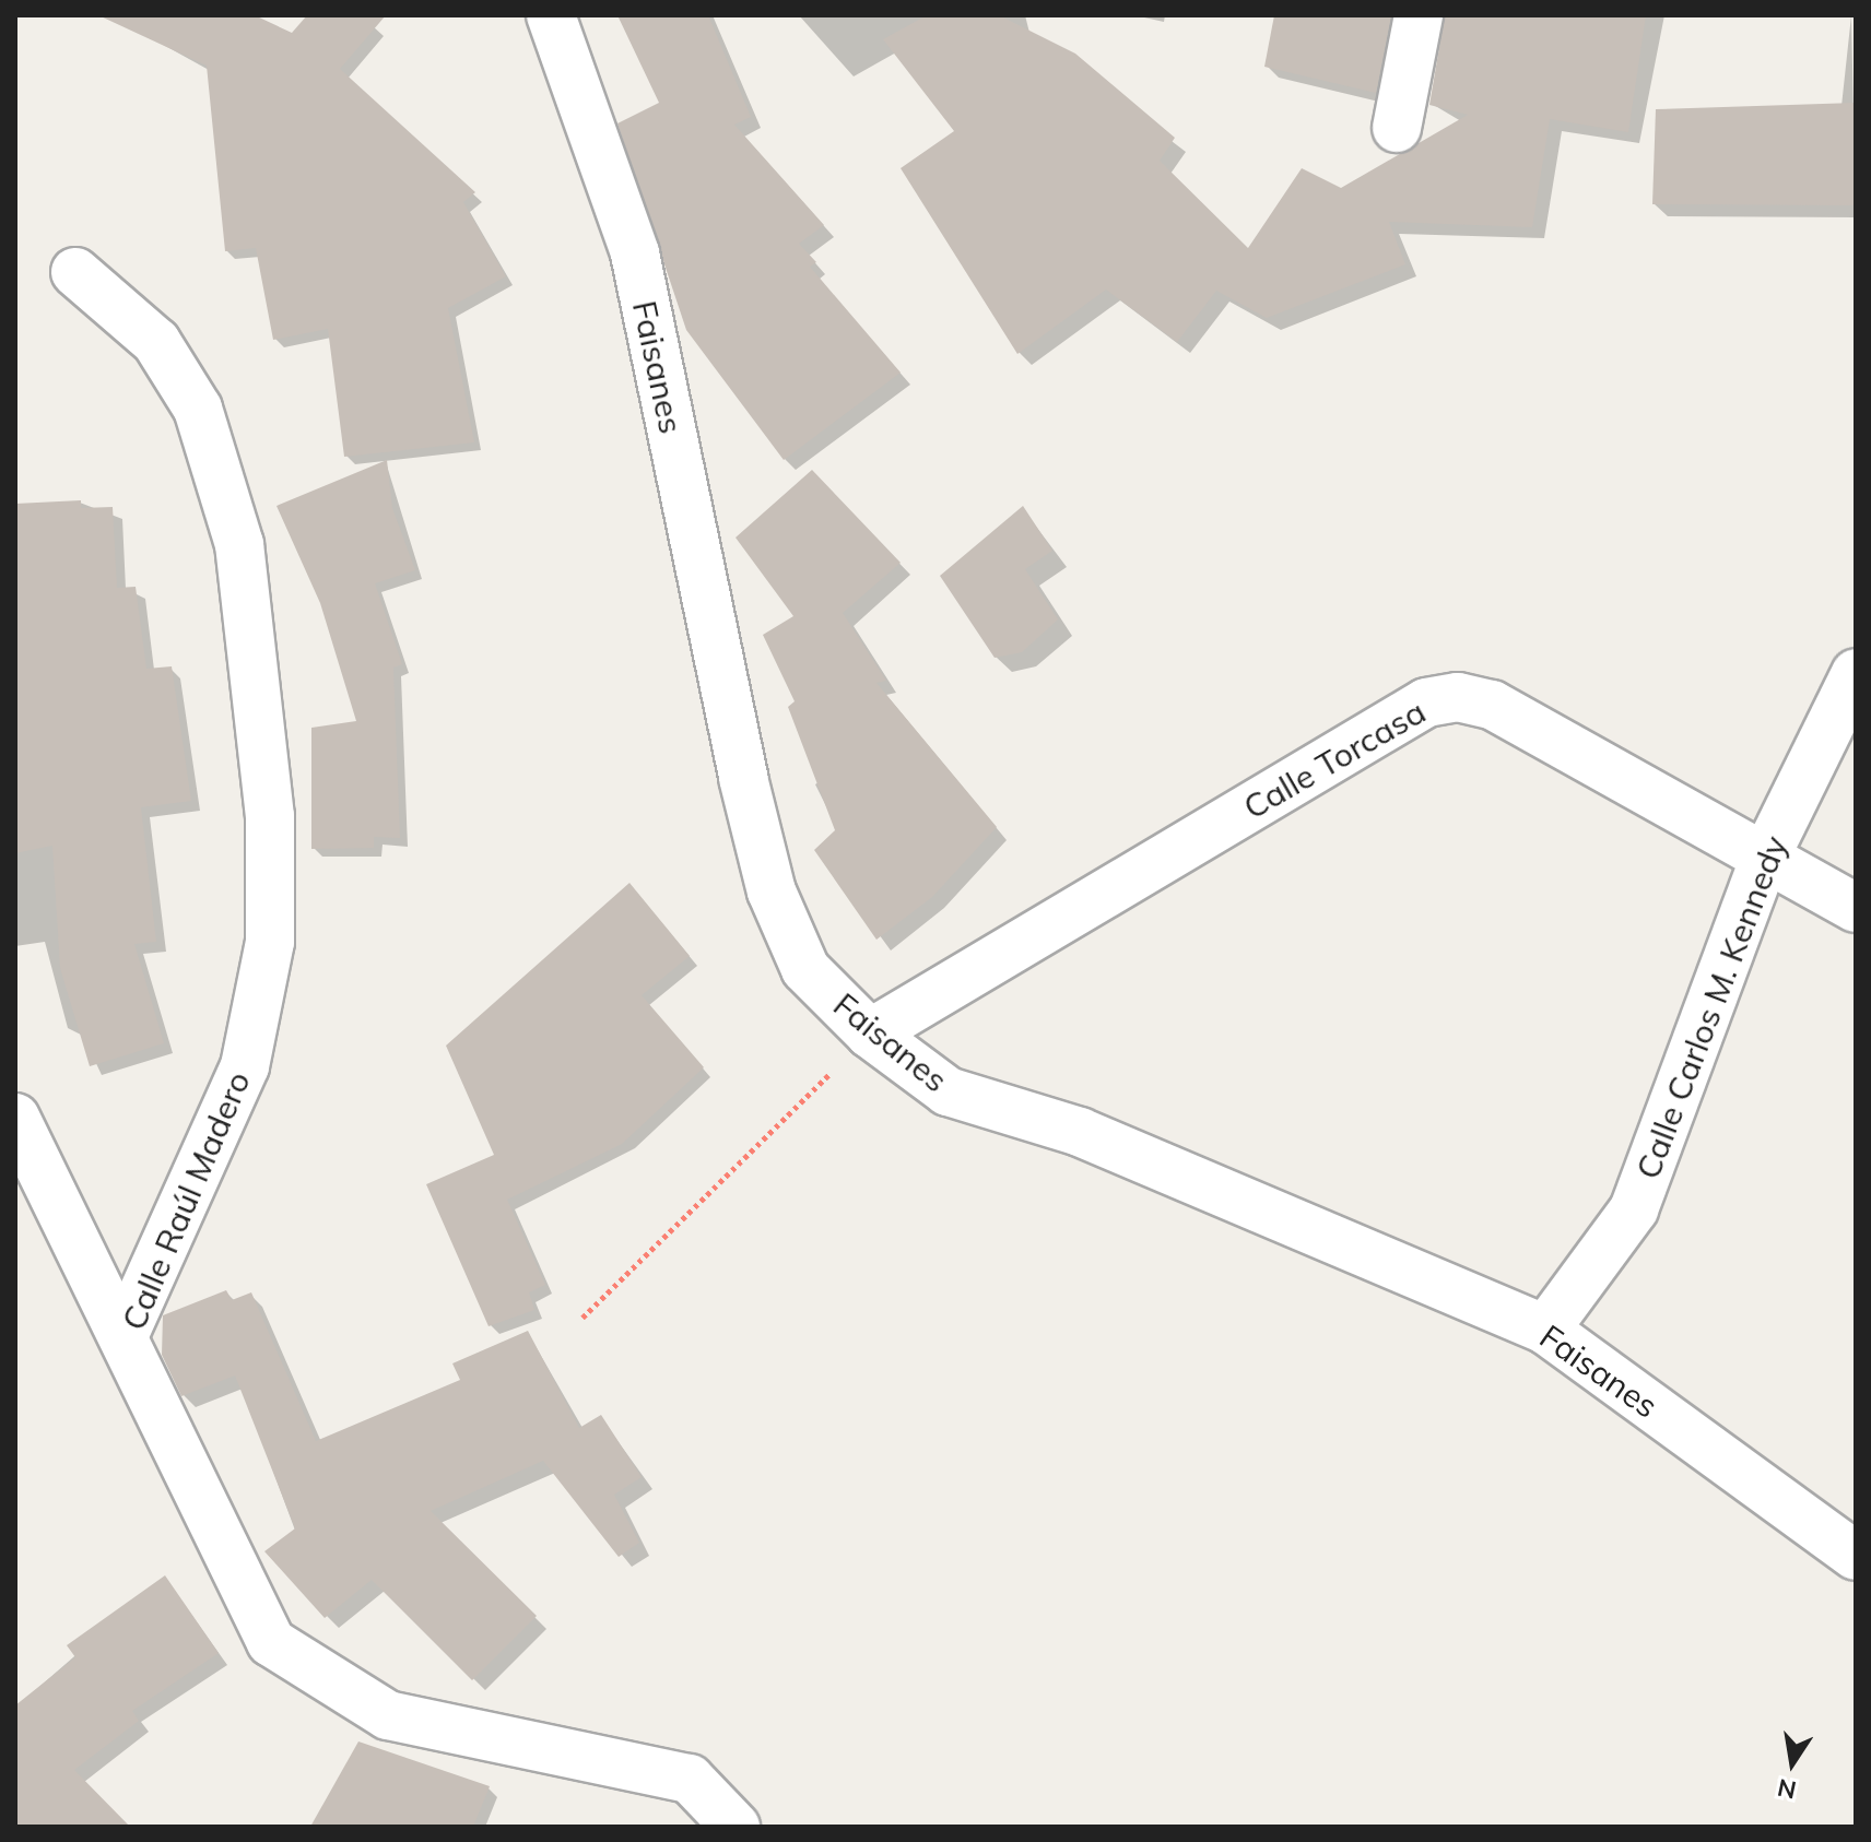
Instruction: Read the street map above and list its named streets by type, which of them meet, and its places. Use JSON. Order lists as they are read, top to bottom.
{
  "streets": {
    "street": [
      "Faisanes",
      "Calle Torcasa",
      "Calle Carlos M. Kennedy",
      "Calle Raúl Madero"
    ]
  },
  "crossings": [
    ["Faisanes", "Calle Torcasa"],
    ["Faisanes", "Calle Carlos M. Kennedy"],
    ["Calle Torcasa", "Calle Carlos M. Kennedy"]
  ],
  "north": "bottom"
}
